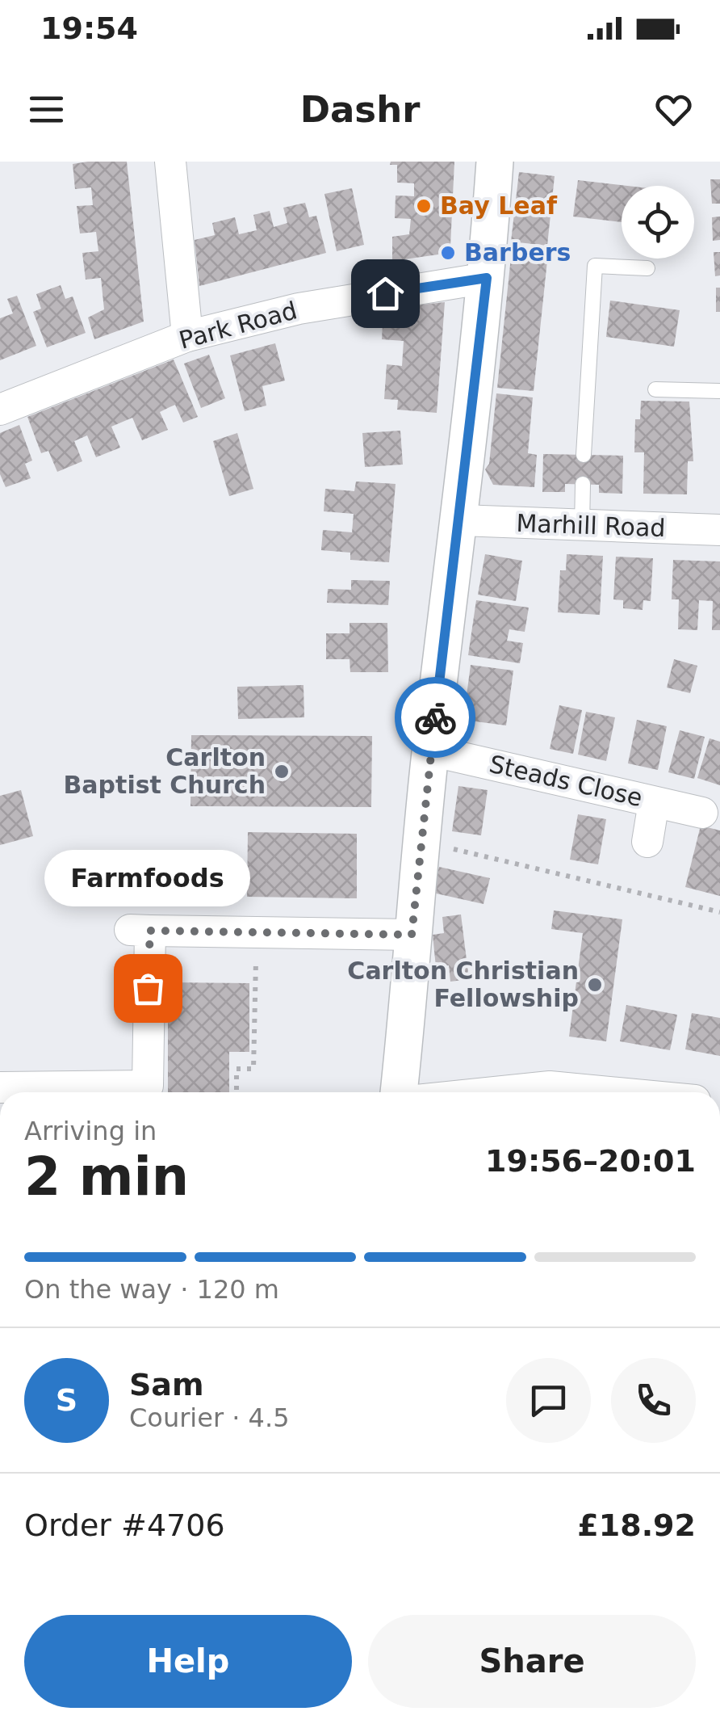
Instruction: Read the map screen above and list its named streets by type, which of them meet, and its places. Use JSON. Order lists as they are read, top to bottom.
{
  "streets": {
    "street": ["Park Road", "Marhill Road", "Steads Close"]
  },
  "places": [
    "Bay Leaf",
    "Barbers",
    "Carlton Baptist Church",
    "Carlton Christian Fellowship",
    "Farmfoods"
  ],
  "page": {
    "status": "19:54",
    "header": "Dashr",
    "bubble": "Farmfoods",
    "heading": ["2 min", "Arriving in", "19:56–20:01"],
    "panel": [
      "Sam",
      "Courier · 4.5",
      "Order #4706",
      "£18.92"
    ],
    "bar": "On the way · 120 m",
    "round": "S",
    "buttons": ["Help", "Share"]
  }
}
